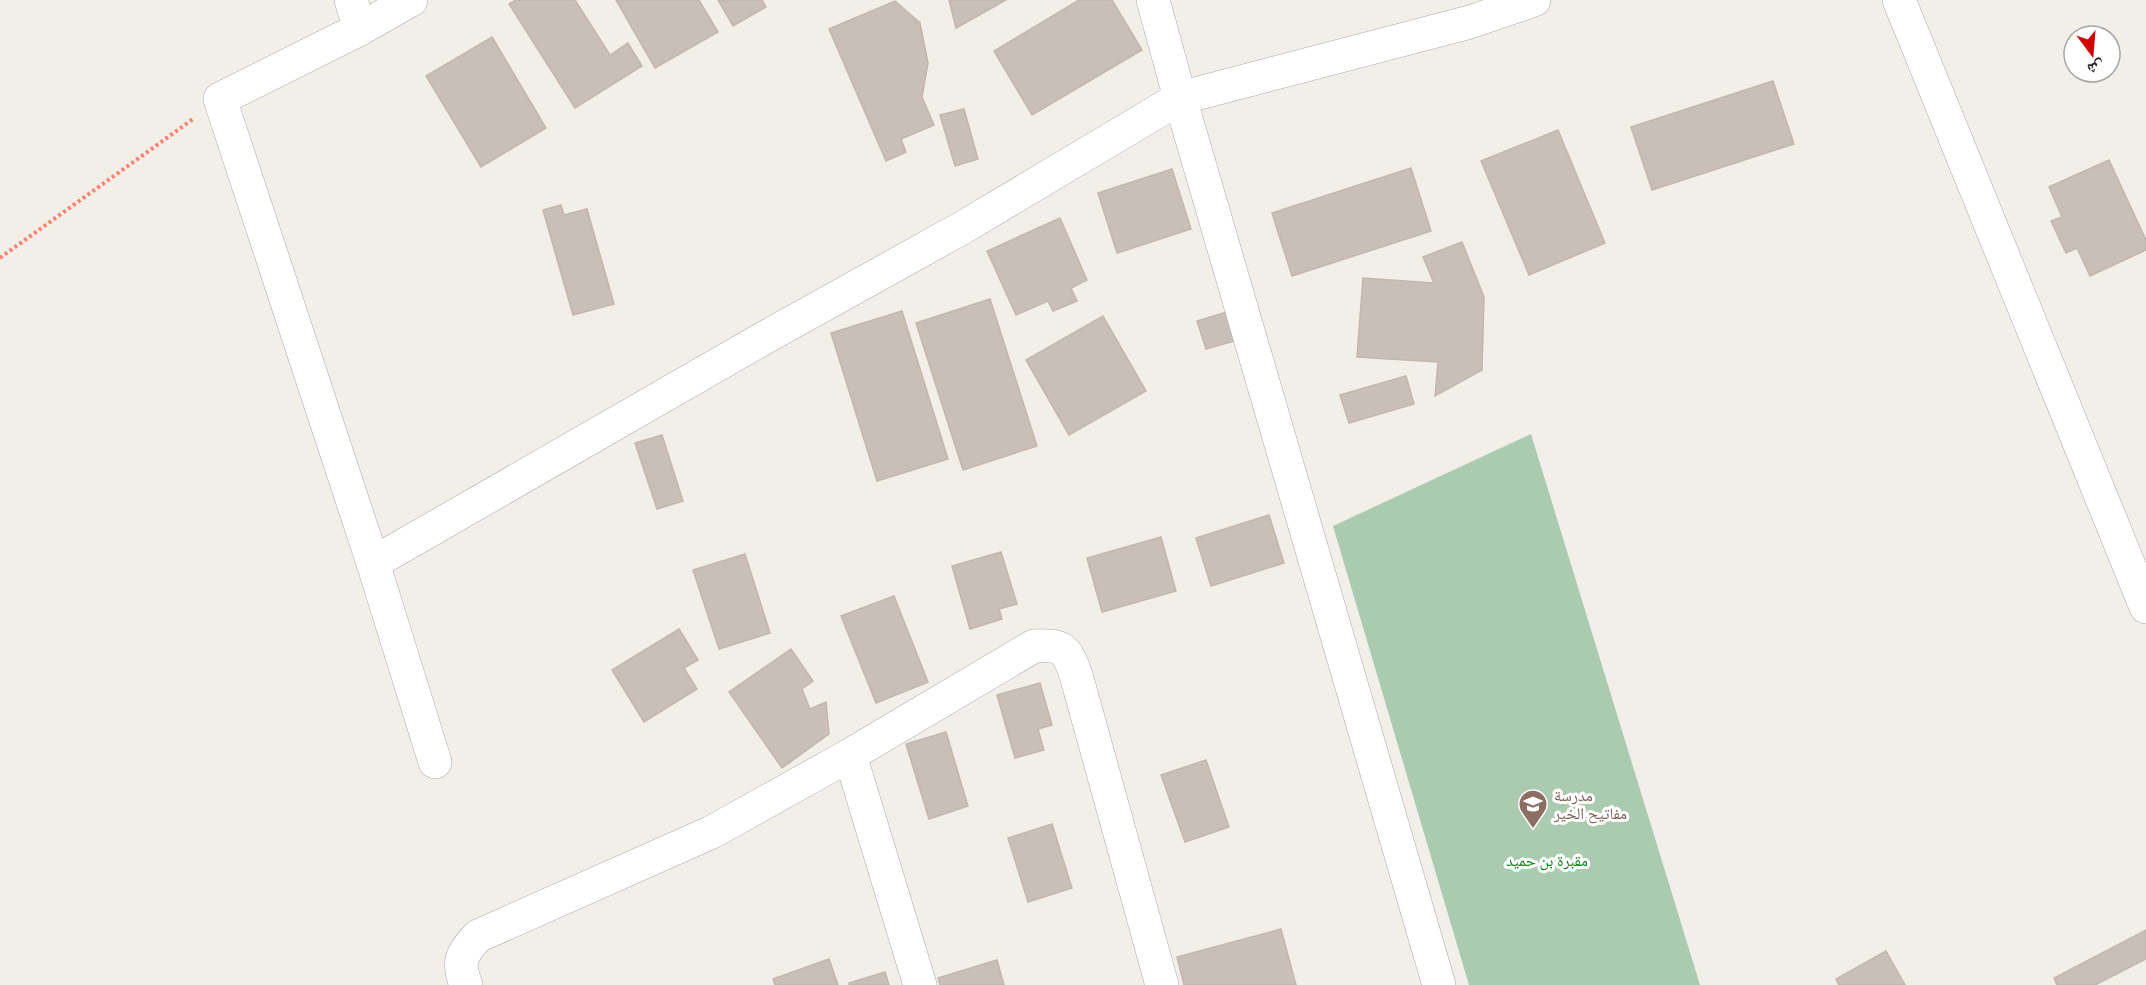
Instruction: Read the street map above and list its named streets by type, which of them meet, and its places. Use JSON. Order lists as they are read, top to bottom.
{
  "parks": ["مقبرة بن حميد"],
  "places": {
    "school or university": ["مدرسة مفاتيح الخير"]
  },
  "north": "bottom"
}
